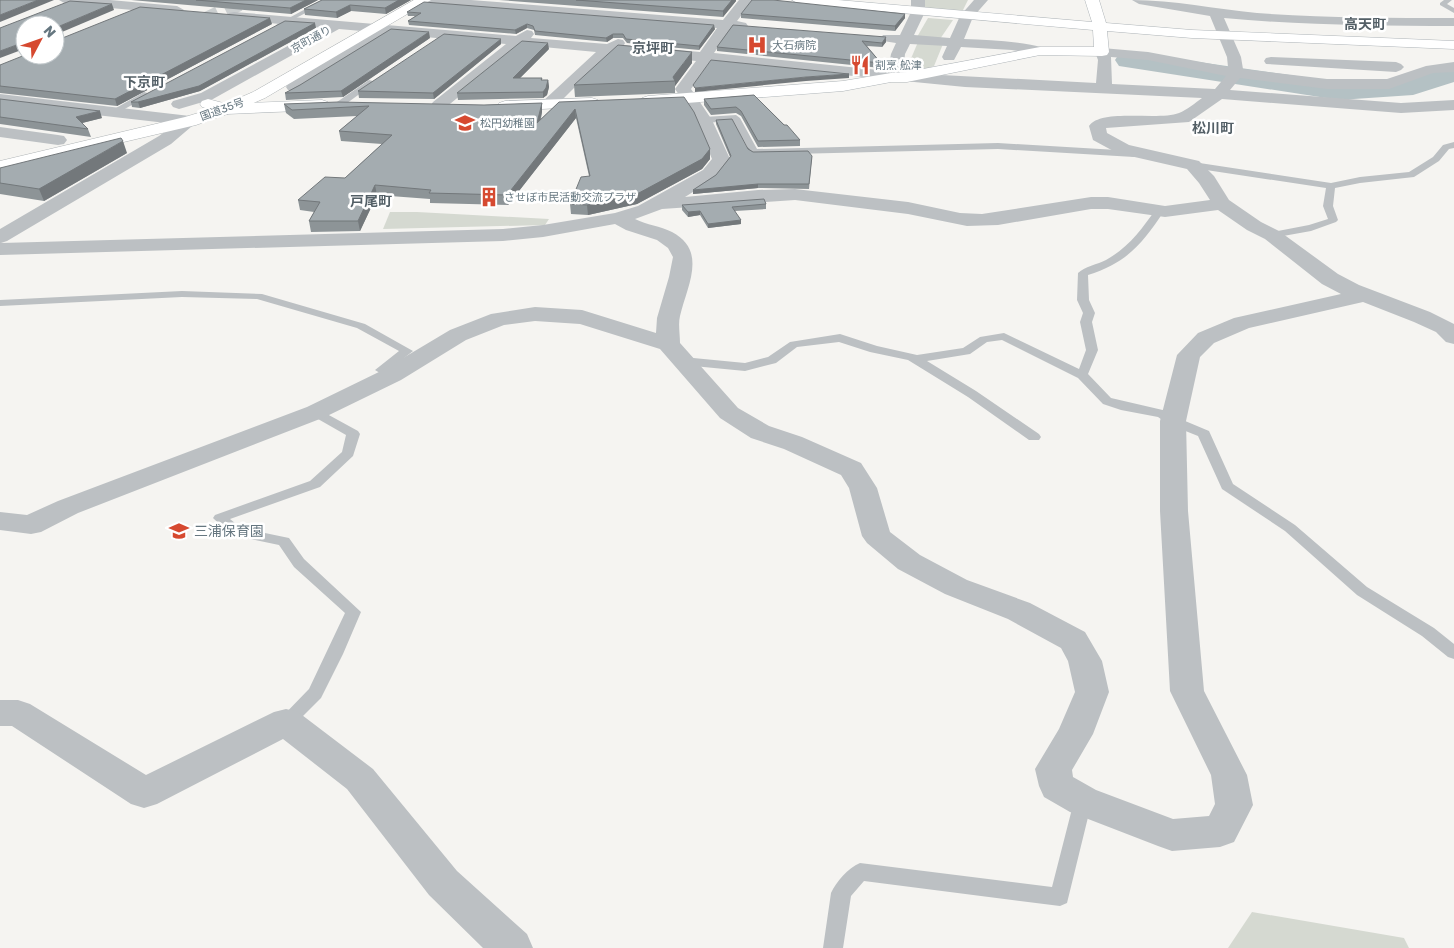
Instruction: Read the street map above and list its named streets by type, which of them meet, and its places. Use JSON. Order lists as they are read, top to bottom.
{
  "streets": {
    "main road": ["国道35号"],
    "street": ["京町通り"]
  },
  "crossings": [
    ["京町通り", "国道35号"]
  ],
  "districts": [
    "高天町",
    "京坪町",
    "下京町",
    "松川町",
    "戸尾町"
  ],
  "places": {
    "hospital": ["大石病院"],
    "restaurant": ["割烹 舩津"],
    "school or university": ["松円幼稚園", "三浦保育園"],
    "building": ["させぼ市民活動交流プラザ"]
  },
  "north": "top right"
}
